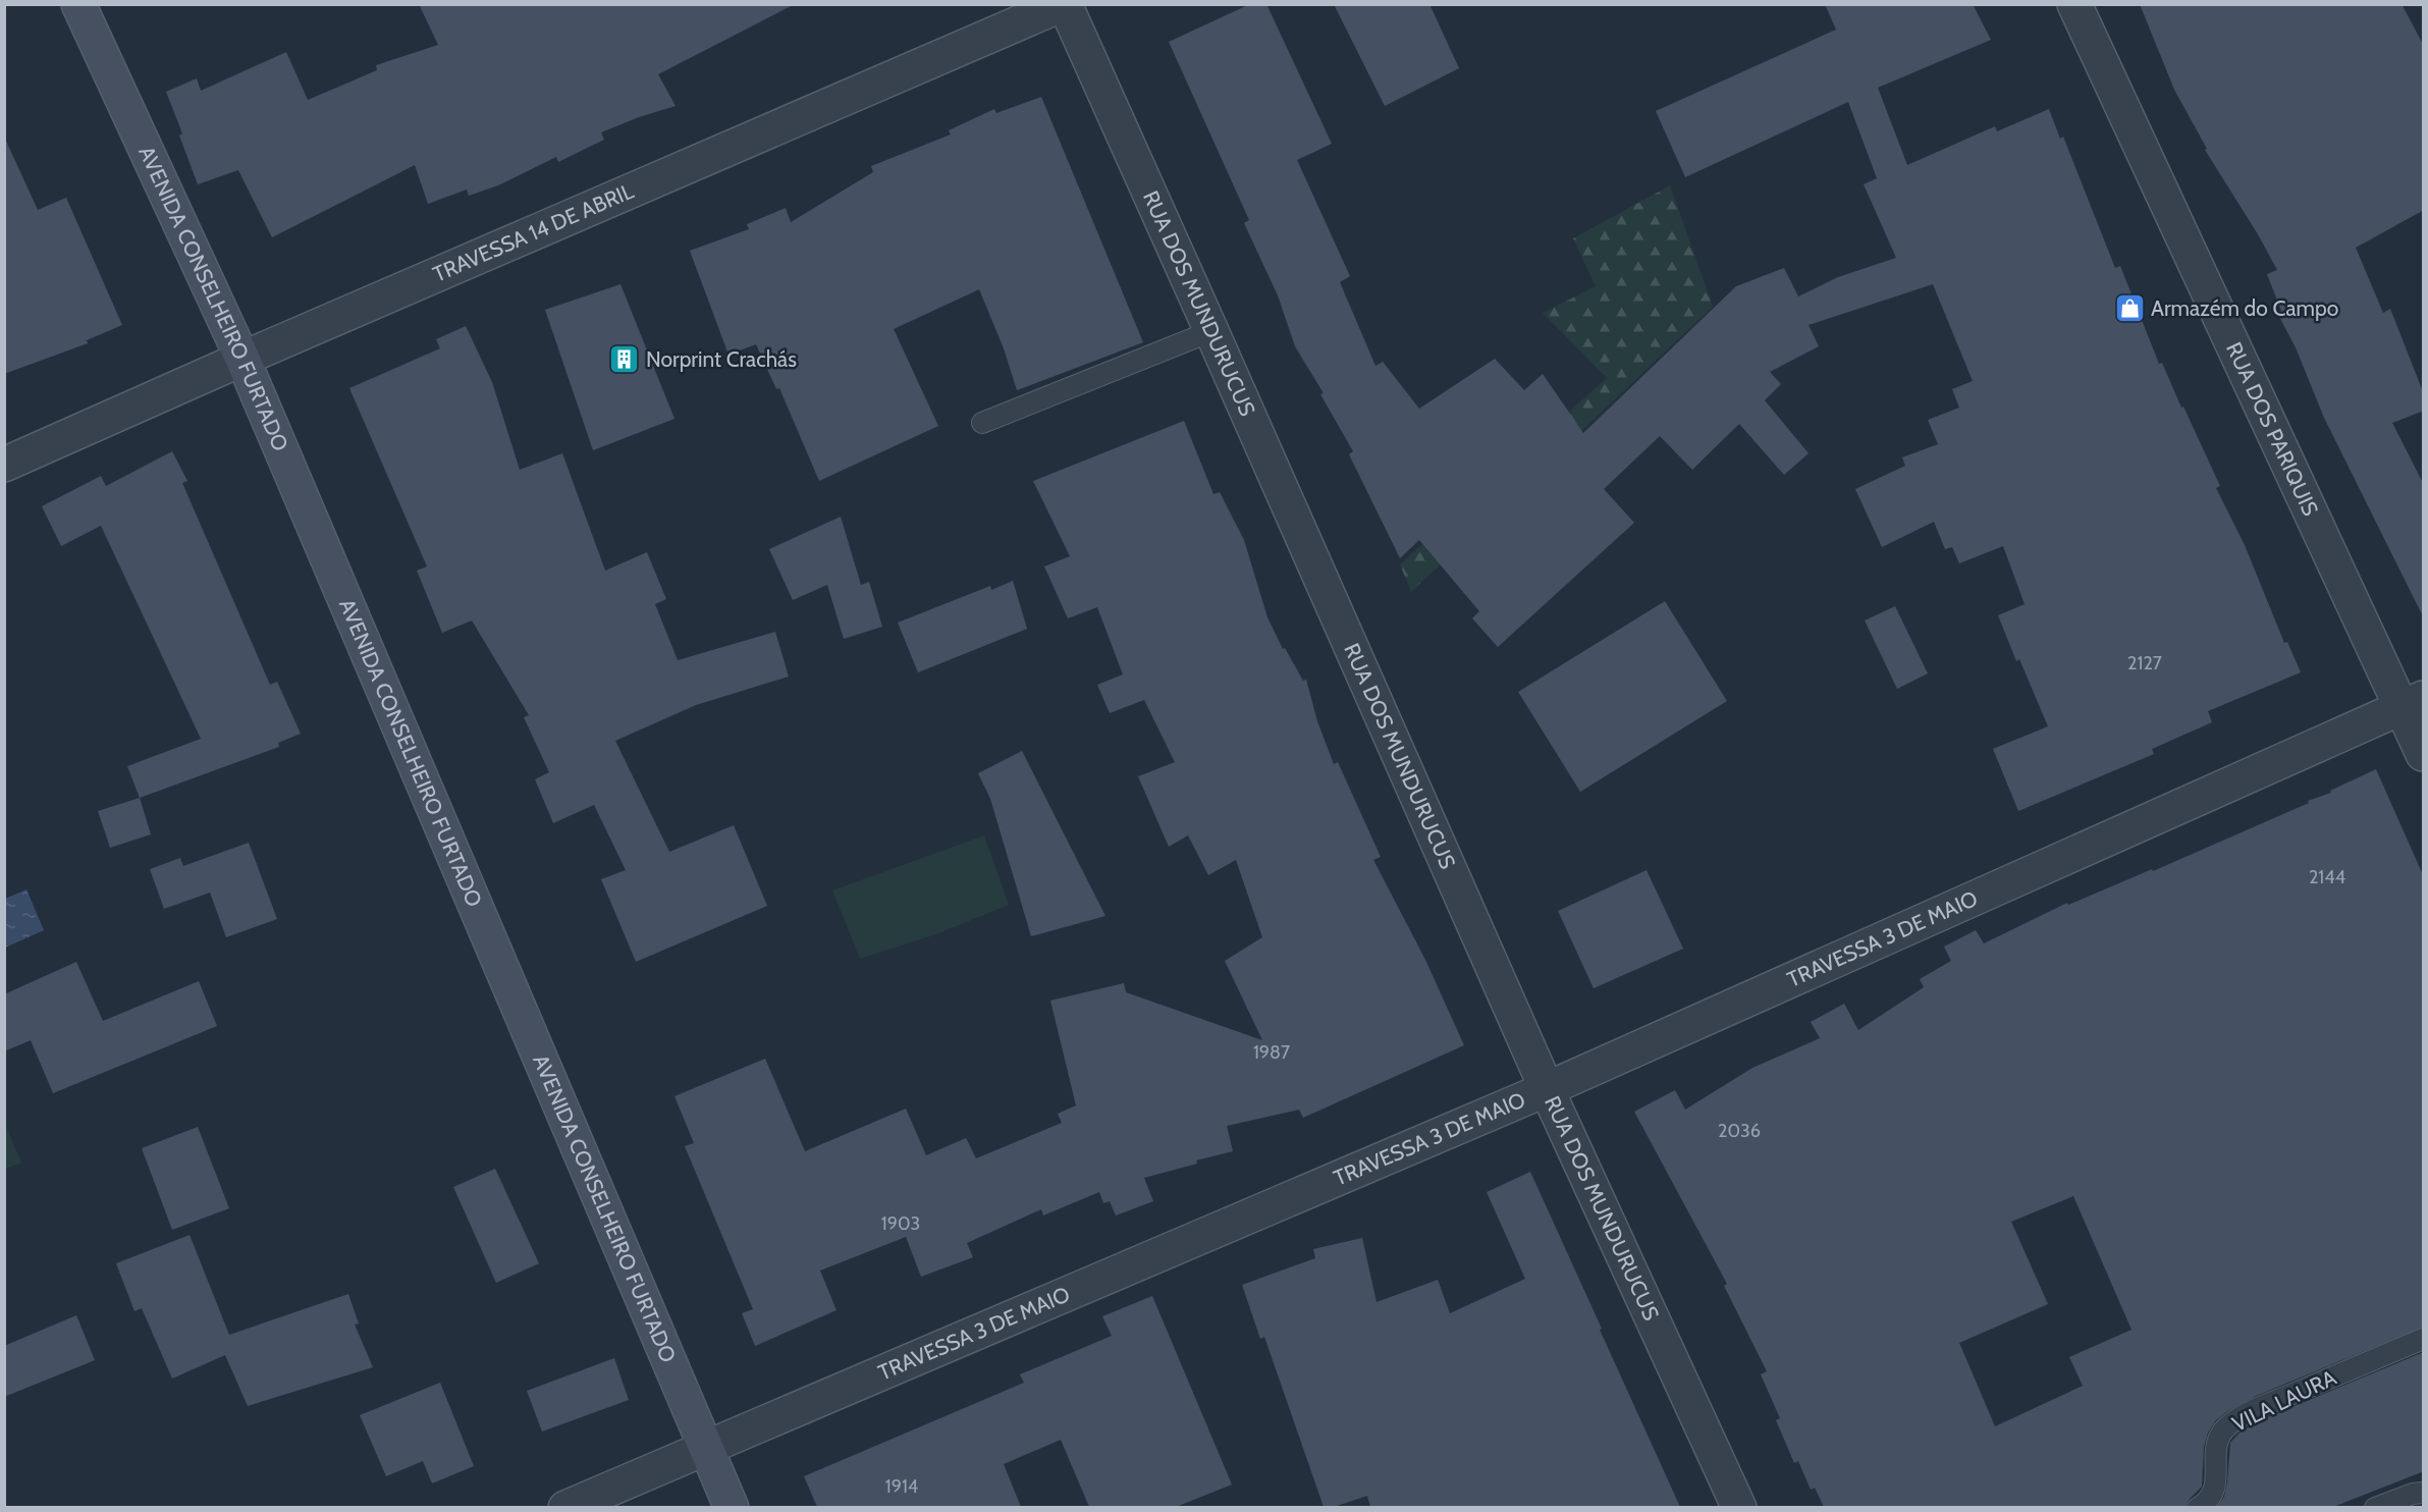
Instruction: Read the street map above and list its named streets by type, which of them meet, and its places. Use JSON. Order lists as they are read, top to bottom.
{
  "streets": {
    "main road": ["AVENIDA CONSELHEIRO FURTADO"],
    "street": [
      "TRAVESSA 14 DE ABRIL",
      "RUA DOS MUNDURUCUS",
      "RUA DOS PARIQUIS",
      "TRAVESSA 3 DE MAIO"
    ],
    "lane": ["VILA LAURA"]
  },
  "crossings": [
    ["TRAVESSA 14 DE ABRIL", "AVENIDA CONSELHEIRO FURTADO"],
    ["TRAVESSA 14 DE ABRIL", "RUA DOS MUNDURUCUS"],
    ["AVENIDA CONSELHEIRO FURTADO", "TRAVESSA 3 DE MAIO"],
    ["RUA DOS MUNDURUCUS", "TRAVESSA 3 DE MAIO"],
    ["RUA DOS PARIQUIS", "TRAVESSA 3 DE MAIO"]
  ],
  "places": {
    "shop": ["Armazém do Campo"],
    "building": ["Norprint Crachás"]
  },
  "house_numbers": [
    "2127",
    "2144",
    "1987",
    "2036",
    "1903",
    "1914"
  ]
}
